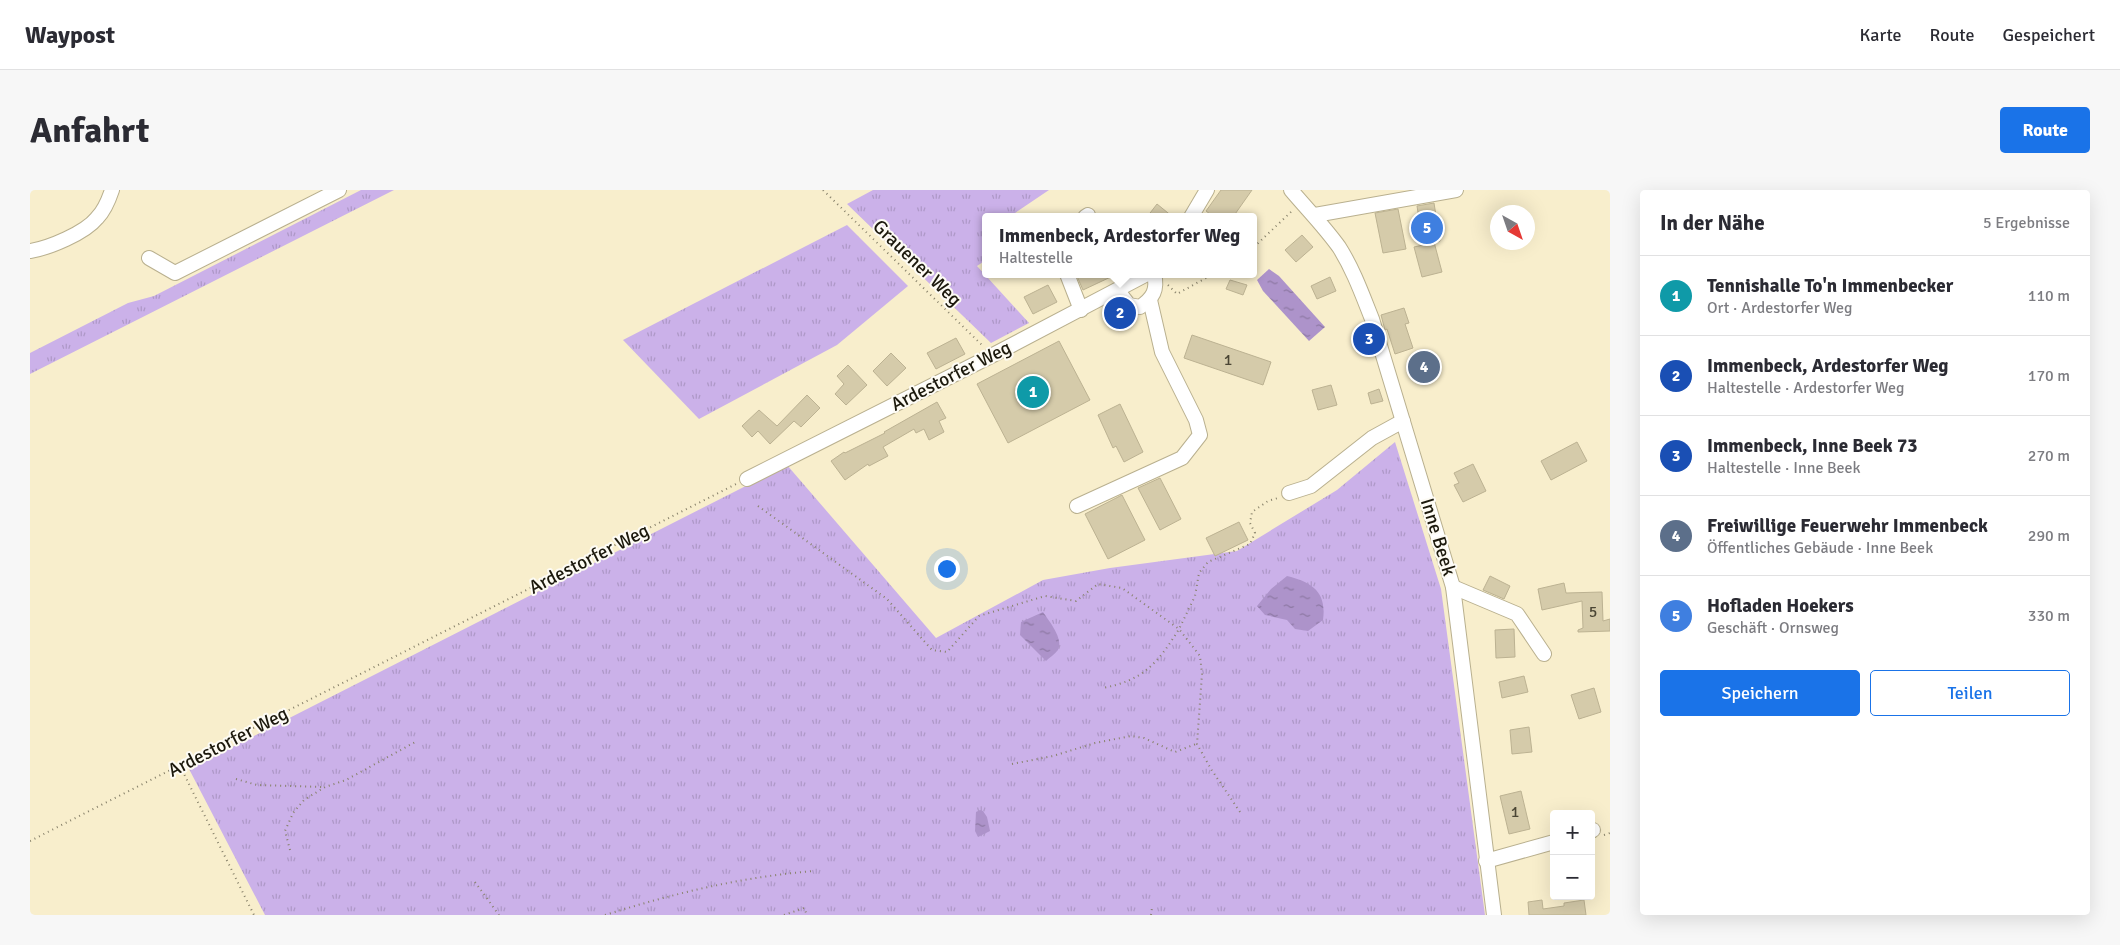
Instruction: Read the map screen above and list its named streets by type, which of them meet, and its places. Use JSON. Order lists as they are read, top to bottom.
{
  "streets": {
    "street": ["Ardestorfer Weg", "Inne Beek"],
    "path": ["Grauener Weg"]
  },
  "crossings": [
    ["Grauener Weg", "Ardestorfer Weg"]
  ],
  "house_numbers": ["1", "5", "1"],
  "north": "bottom right",
  "page": {
    "header": "Waypost",
    "nav": ["Karte", "Route", "Gespeichert"],
    "buttons": [
      "Route",
      ["Speichern", "Teilen"]
    ],
    "title": "Anfahrt",
    "heading": ["In der Nähe", "5 Ergebnisse"],
    "pins": [
      "5",
      "2",
      "3",
      "4",
      "1"
    ],
    "popup": ["Immenbeck, Ardestorfer Weg", "Haltestelle"],
    "list": [
      {
        "mark": "1",
        "name": "Tennishalle To'n Immenbecker",
        "note": "Ort · Ardestorfer Weg",
        "value": "110 m"
      },
      {
        "mark": "2",
        "name": "Immenbeck, Ardestorfer Weg",
        "note": "Haltestelle · Ardestorfer Weg",
        "value": "170 m"
      },
      {
        "mark": "3",
        "name": "Immenbeck, Inne Beek 73",
        "note": "Haltestelle · Inne Beek",
        "value": "270 m"
      },
      {
        "mark": "4",
        "name": "Freiwillige Feuerwehr Immenbeck",
        "note": "Öffentliches Gebäude · Inne Beek",
        "value": "290 m"
      },
      {
        "mark": "5",
        "name": "Hofladen Hoekers",
        "note": "Geschäft · Ornsweg",
        "value": "330 m"
      }
    ],
    "map_buttons": ["+", "−"]
  }
}
